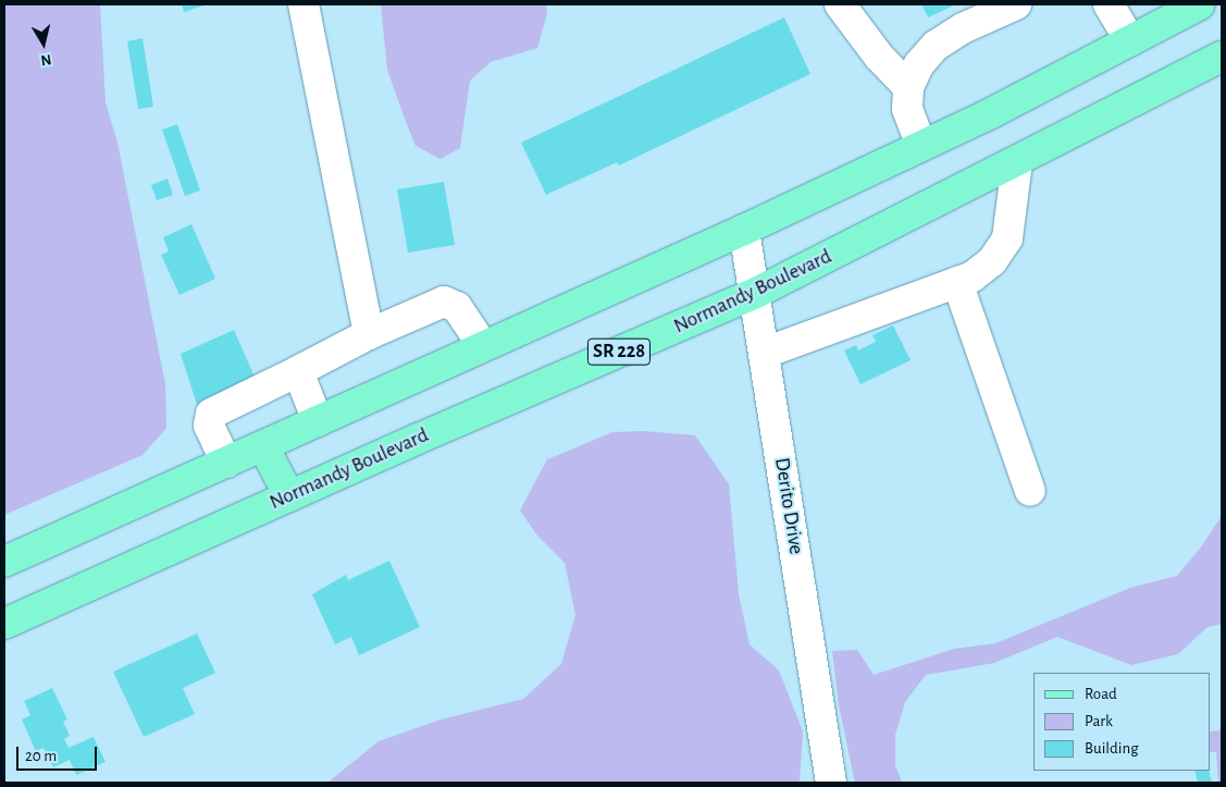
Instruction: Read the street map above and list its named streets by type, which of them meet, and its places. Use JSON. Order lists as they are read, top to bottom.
{
  "streets": {
    "main road": ["Normandy Boulevard", "SR 228"],
    "street": ["Derito Drive"]
  },
  "crossings": [
    ["Normandy Boulevard", "Derito Drive"]
  ],
  "legend": ["Road", "Park", "Building"],
  "scale_bar": "20 m",
  "north": "bottom"
}
